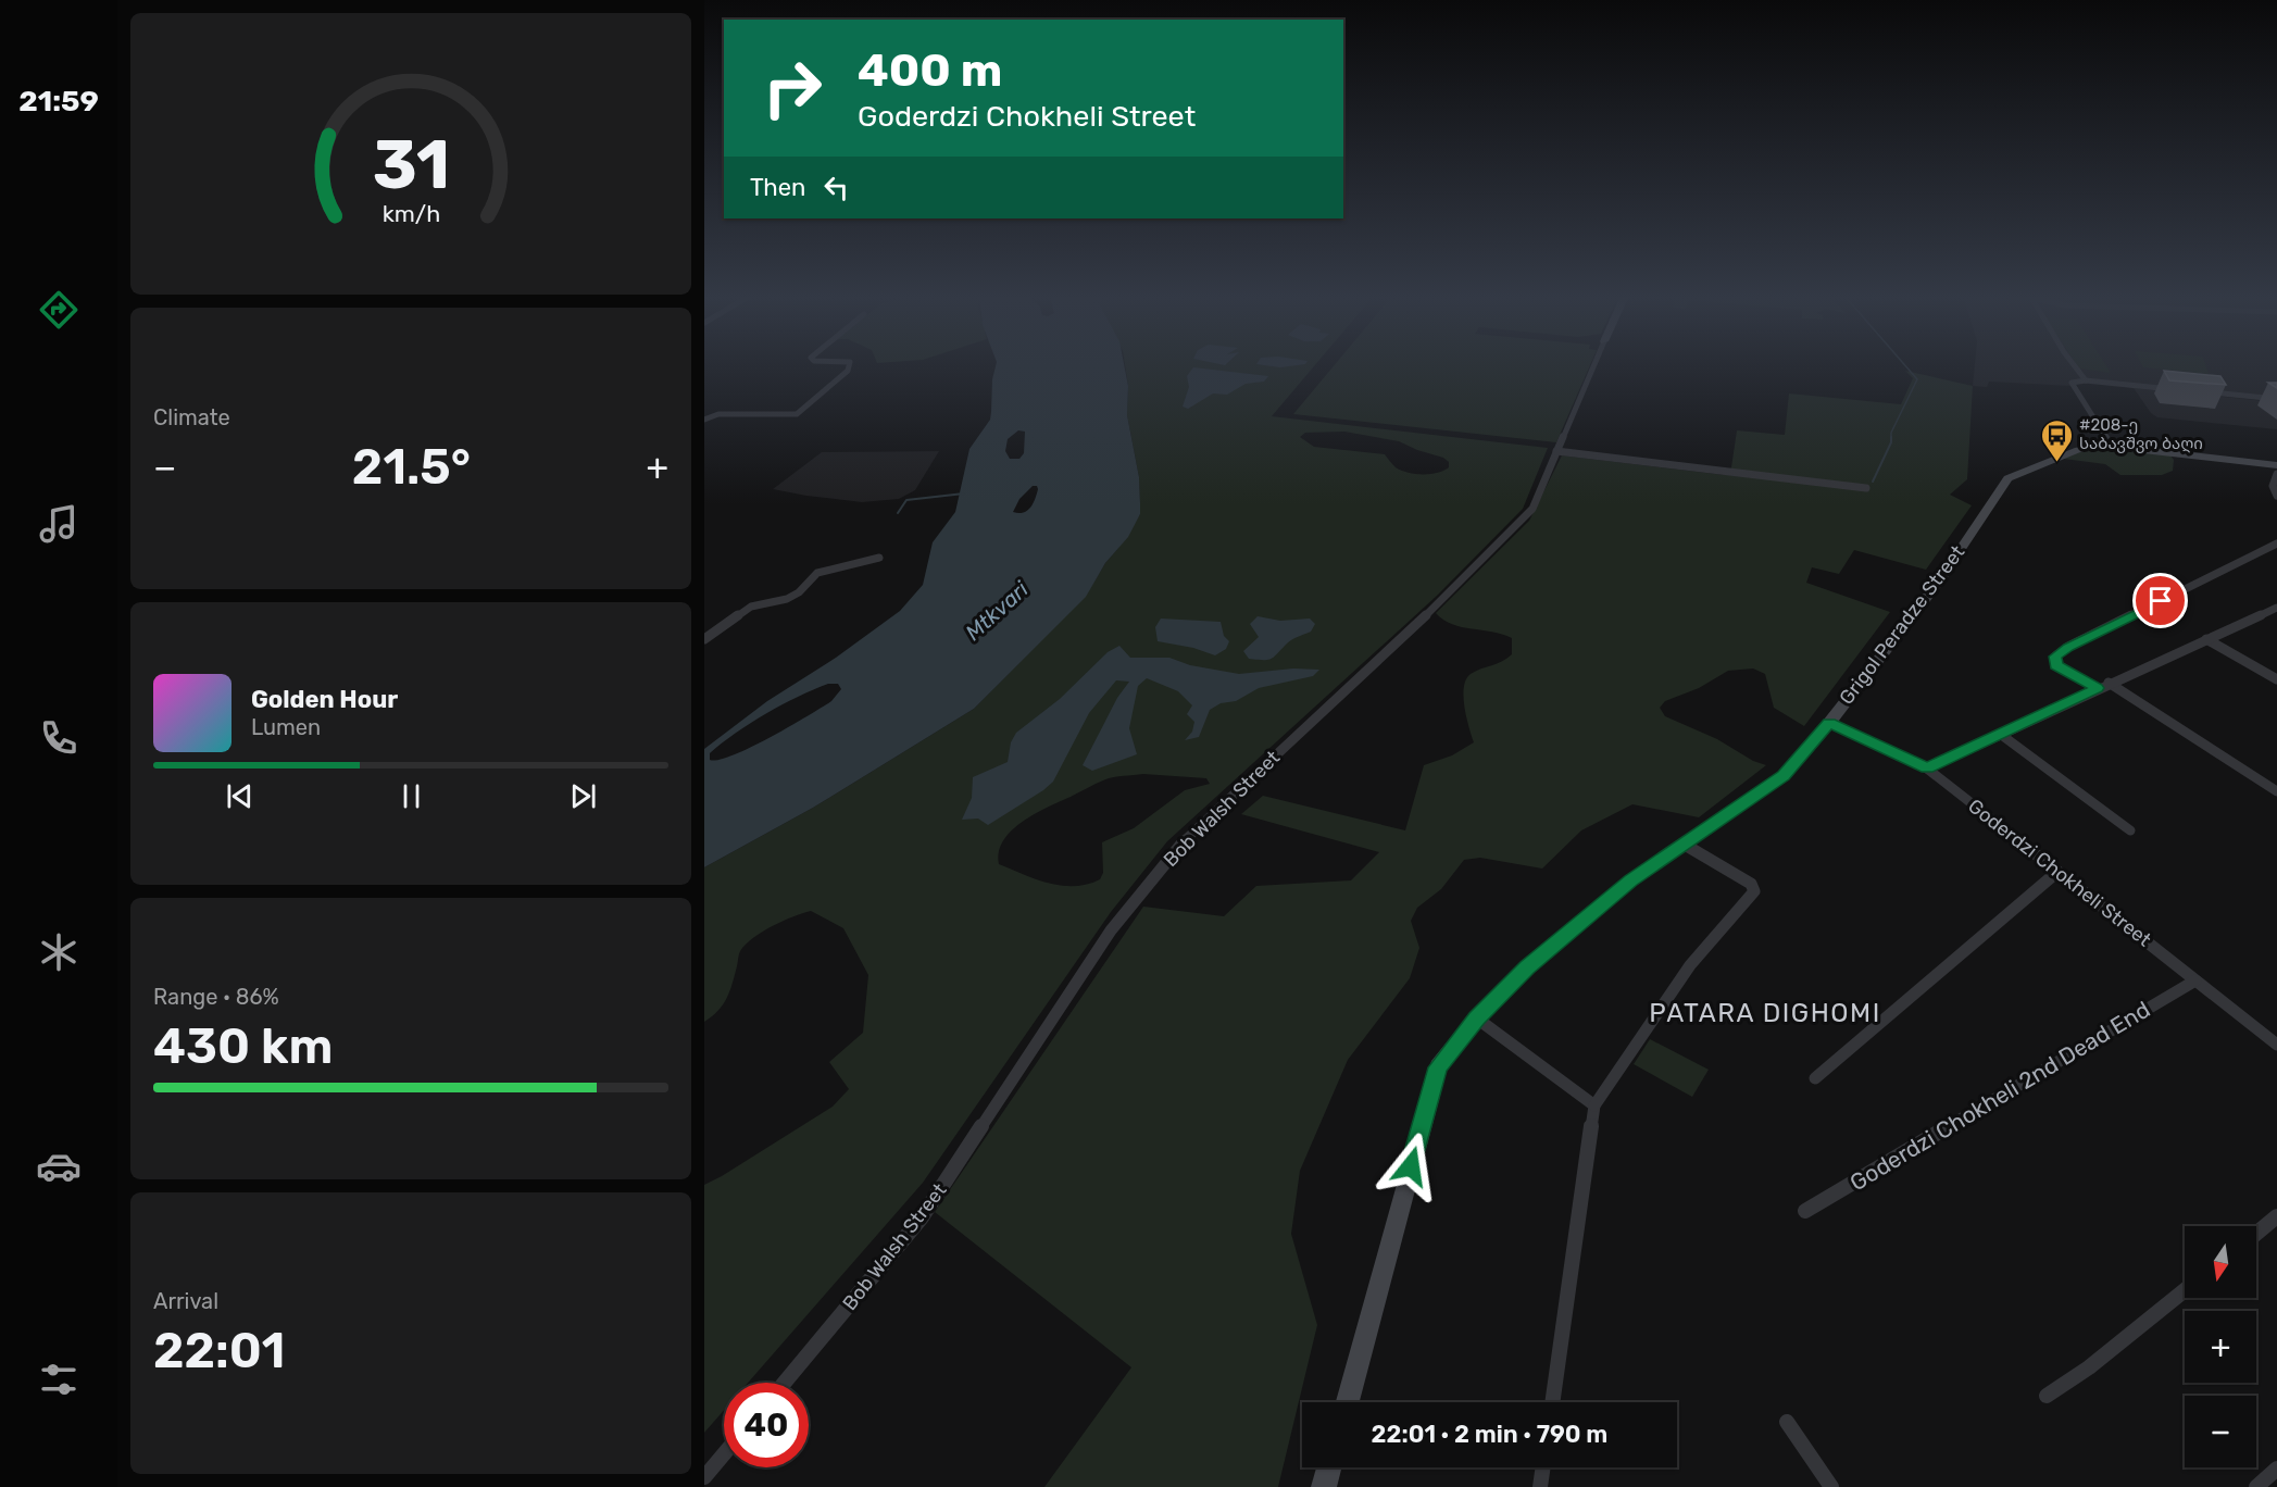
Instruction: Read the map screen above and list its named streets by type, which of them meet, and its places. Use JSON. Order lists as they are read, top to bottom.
{
  "streets": {
    "street": [
      "Grigol Peradze Street",
      "Bob Walsh Street",
      "Goderdzi Chokheli Street",
      "Goderdzi Chokheli 2nd Dead End"
    ]
  },
  "crossings": [
    ["Grigol Peradze Street", "Goderdzi Chokheli Street"],
    ["Goderdzi Chokheli Street", "Goderdzi Chokheli 2nd Dead End"]
  ],
  "districts": ["PATARA DIGHOMI"],
  "water": ["Mtkvari"],
  "places": {
    "bus stop": ["#208-ე საბავშვო ბაღი"]
  },
  "north": "bottom",
  "page": {
    "tabs": "21:59",
    "turn": ["400 m", "Goderdzi Chokheli Street"],
    "then": "Then",
    "tile": [
      "Climate",
      ["Range · 86%", "430 km"],
      ["Arrival", "22:01"]
    ],
    "heat": ["−", "21.5°", "+"],
    "song": ["Golden Hour", "Lumen"],
    "map_buttons": ["+", "−"],
    "limit": "40",
    "trip": "22:01 · 2 min · 790 m",
    "gauge": ["31", "km/h"]
  }
}
